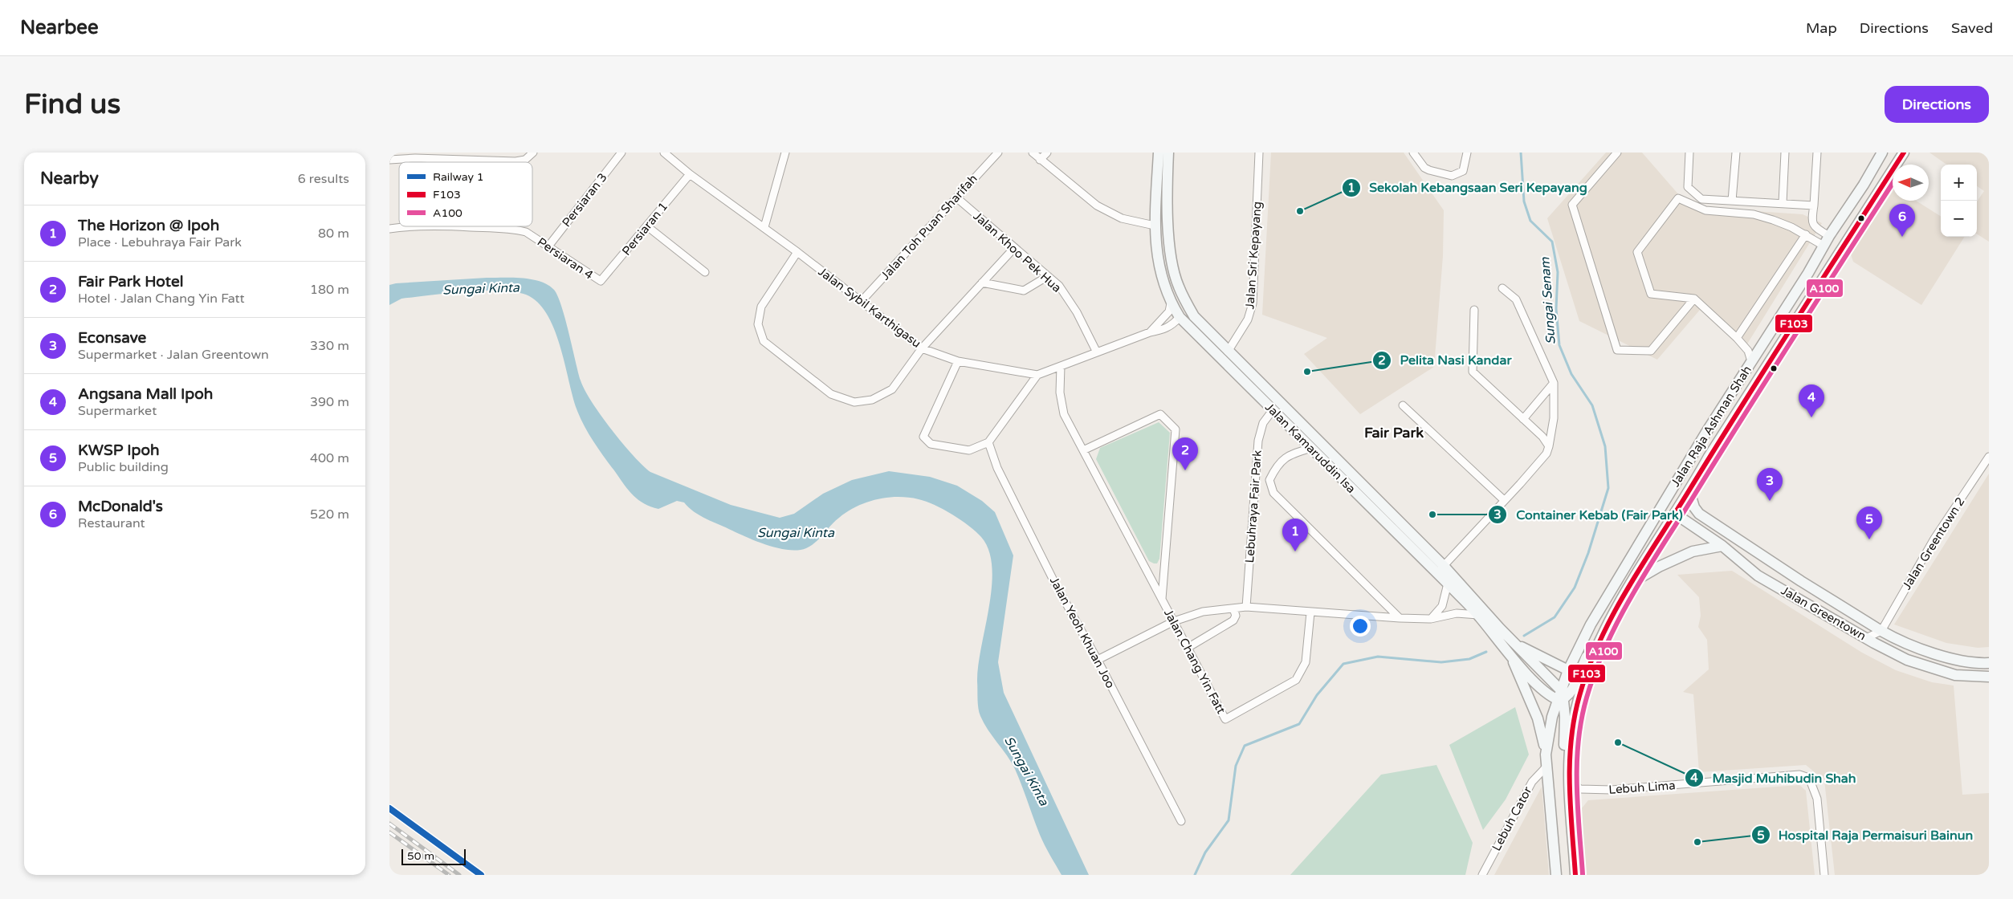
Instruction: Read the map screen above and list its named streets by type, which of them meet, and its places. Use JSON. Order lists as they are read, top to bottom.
{
  "streets": {
    "main road": ["Jalan Raja Ashman Shah", "Jalan Kamaruddin Isa", "Jalan Greentown"],
    "street": [
      "Persiaran 3",
      "Jalan Toh Puan Sharifah",
      "Persiaran 1",
      "Jalan Khoo Pek Hua",
      "Jalan Sri Kepayang",
      "Persiaran 4",
      "Jalan Sybil Karthigasu",
      "Lebuhraya Fair Park",
      "Jalan Greentown 2",
      "Jalan Yeoh Khuan Joo",
      "Jalan Chang Yin Fatt",
      "Lebuh Lima",
      "Lebuh Cator"
    ]
  },
  "crossings": [
    ["Persiaran 3", "Persiaran 4"],
    ["Jalan Toh Puan Sharifah", "Jalan Khoo Pek Hua"],
    ["Jalan Toh Puan Sharifah", "Jalan Sybil Karthigasu"],
    ["Persiaran 1", "Persiaran 4"],
    ["Persiaran 1", "Jalan Sybil Karthigasu"],
    ["Jalan Sri Kepayang", "Jalan Kamaruddin Isa"],
    ["Jalan Raja Ashman Shah", "Jalan Kamaruddin Isa"],
    ["Jalan Raja Ashman Shah", "Jalan Greentown"],
    ["Jalan Raja Ashman Shah", "Lebuh Lima"],
    ["Jalan Raja Ashman Shah", "Lebuh Cator"],
    ["Jalan Kamaruddin Isa", "Lebuhraya Fair Park"],
    ["Jalan Greentown 2", "Jalan Greentown"]
  ],
  "districts": ["Fair Park"],
  "water": ["Sungai Kinta", "Sungai Senam"],
  "places": [
    "Sekolah Kebangsaan Seri Kepayang",
    "Pelita Nasi Kandar",
    "Container Kebab (Fair Park)",
    "Masjid Muhibudin Shah",
    "Hospital Raja Permaisuri Bainun"
  ],
  "lines": ["transit line F103", "transit line A100", "rail line 1"],
  "legend": ["Railway 1", "F103", "A100"],
  "scale_bar": "50 m",
  "north": "left",
  "page": {
    "header": "Nearbee",
    "nav": ["Map", "Directions", "Saved"],
    "buttons": "Directions",
    "title": "Find us",
    "heading": ["Nearby", "6 results"],
    "map_buttons": ["+", "−"],
    "pins": [
      "6",
      "4",
      "2",
      "3",
      "5",
      "1"
    ],
    "list": [
      {
        "mark": "1",
        "name": "The Horizon @ Ipoh",
        "note": "Place · Lebuhraya Fair Park",
        "value": "80 m"
      },
      {
        "mark": "2",
        "name": "Fair Park Hotel",
        "note": "Hotel · Jalan Chang Yin Fatt",
        "value": "180 m"
      },
      {
        "mark": "3",
        "name": "Econsave",
        "note": "Supermarket · Jalan Greentown",
        "value": "330 m"
      },
      {
        "mark": "4",
        "name": "Angsana Mall Ipoh",
        "note": "Supermarket",
        "value": "390 m"
      },
      {
        "mark": "5",
        "name": "KWSP Ipoh",
        "note": "Public building",
        "value": "400 m"
      },
      {
        "mark": "6",
        "name": "McDonald's",
        "note": "Restaurant",
        "value": "520 m"
      }
    ],
    "scale": "50 m"
  }
}
